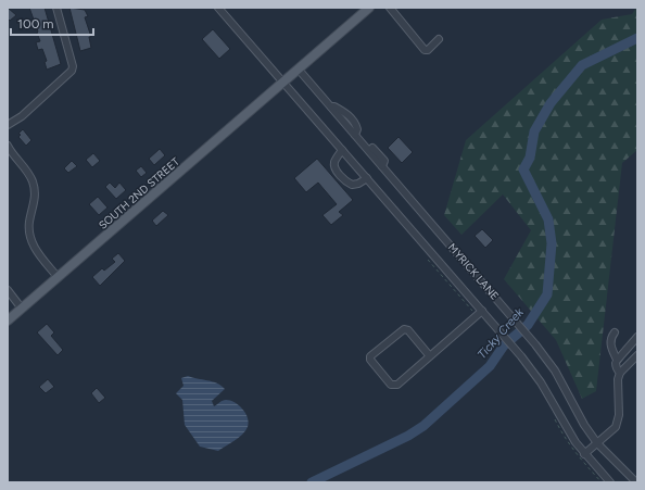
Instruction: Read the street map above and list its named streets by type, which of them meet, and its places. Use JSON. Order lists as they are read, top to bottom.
{
  "streets": {
    "main road": ["SOUTH 2ND STREET"],
    "street": ["MYRICK LANE"]
  },
  "crossings": [
    ["SOUTH 2ND STREET", "MYRICK LANE"]
  ],
  "water": ["Ticky Creek"],
  "scale_bar": "100 m"
}
